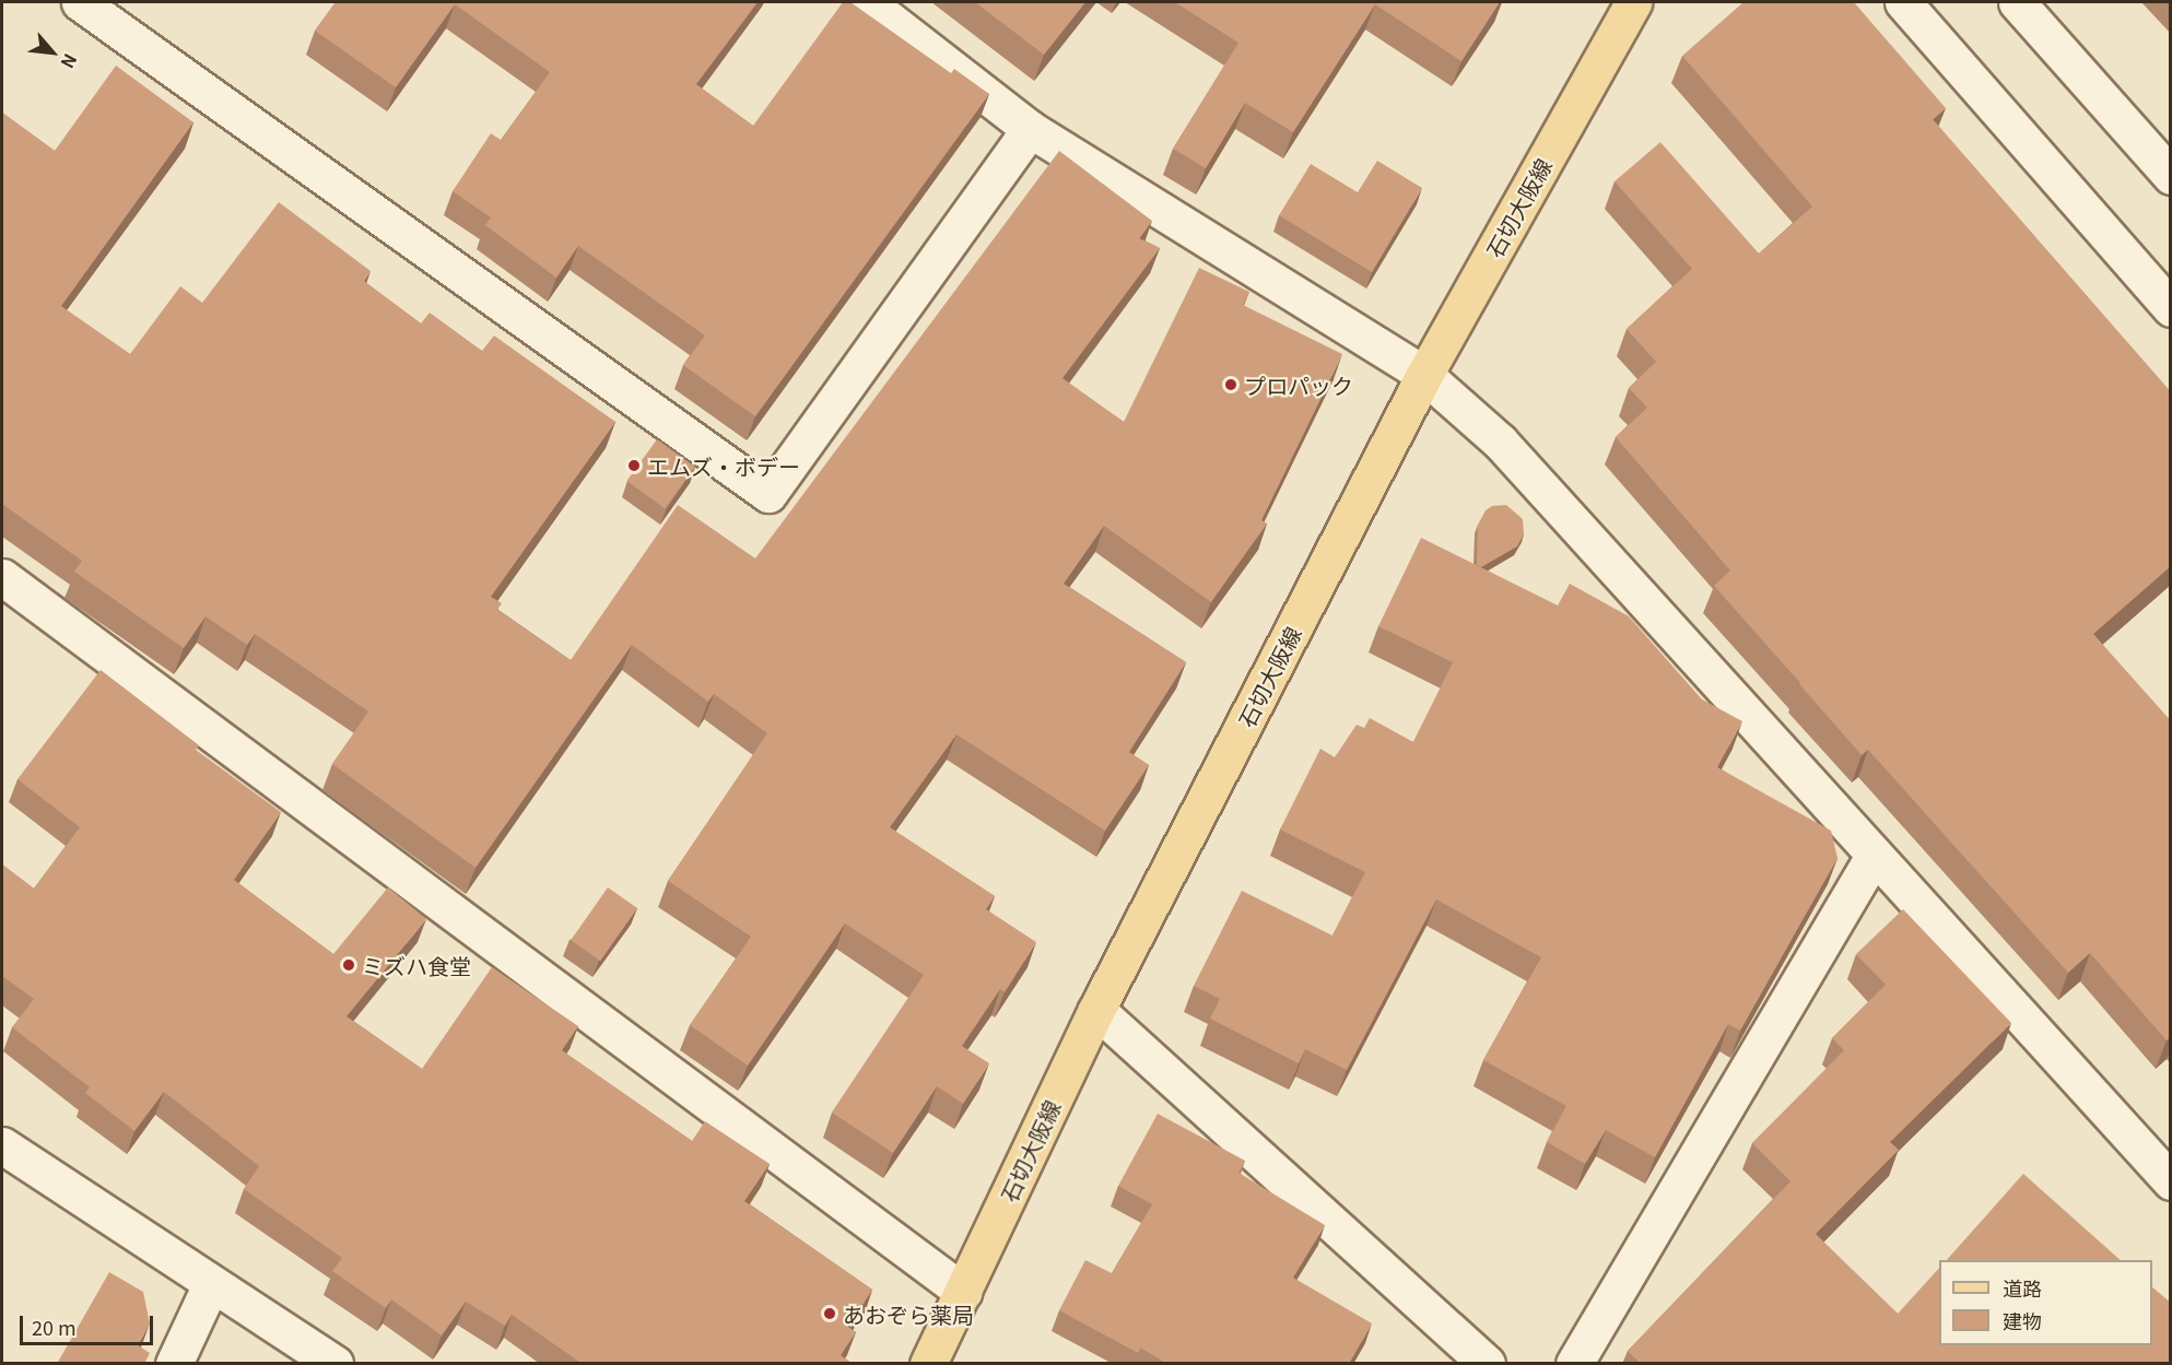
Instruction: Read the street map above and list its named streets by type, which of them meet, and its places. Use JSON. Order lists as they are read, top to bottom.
{
  "streets": {
    "main road": ["石切大阪線"]
  },
  "places": [
    "プロパック",
    "エムズ・ボデー",
    "ミズハ食堂",
    "あおぞら薬局"
  ],
  "legend": ["道路", "建物"],
  "scale_bar": "20 m",
  "north": "bottom right"
}
